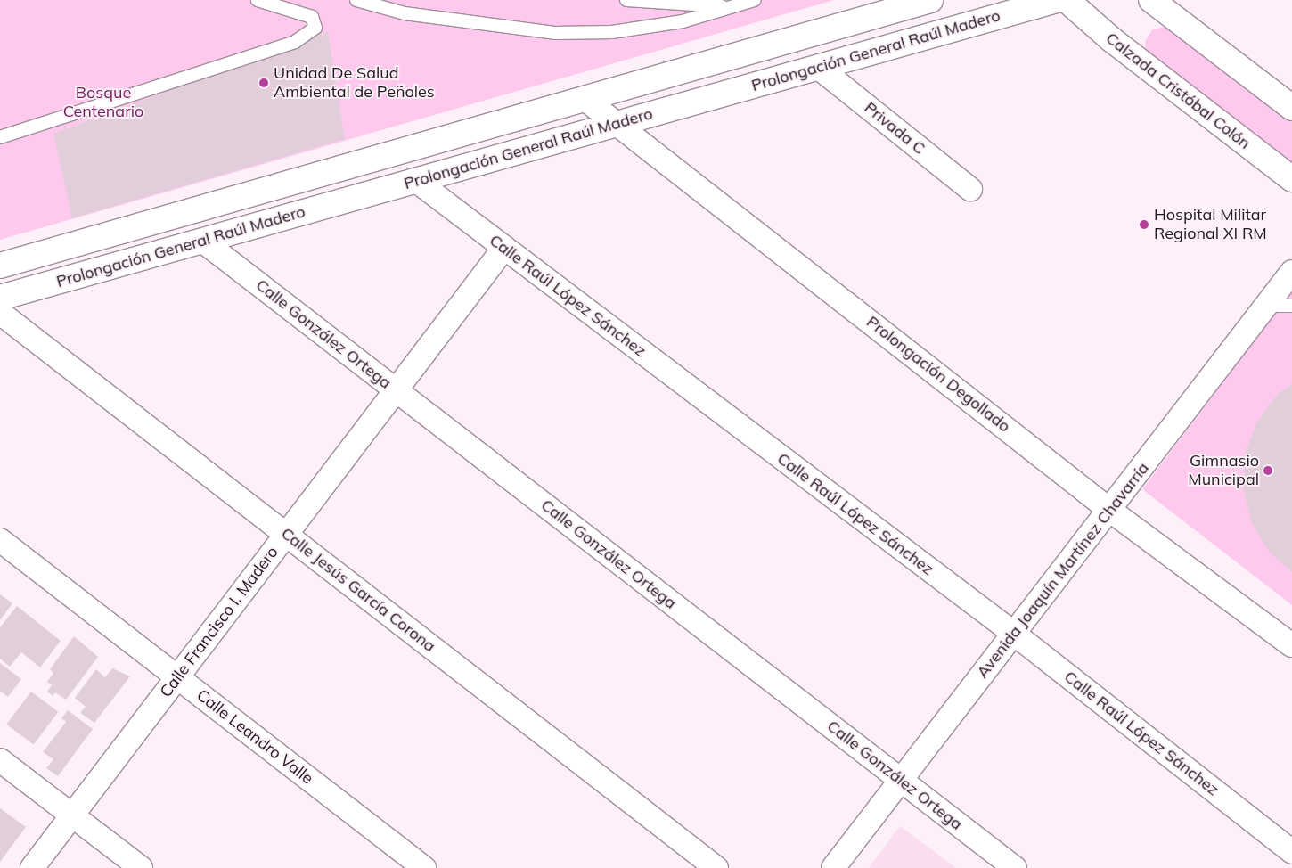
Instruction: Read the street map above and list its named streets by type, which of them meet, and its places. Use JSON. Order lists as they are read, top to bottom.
{
  "streets": {
    "main road": ["Prolongación General Raúl Madero", "Calzada Cristóbal Colón"],
    "street": [
      "Privada C",
      "Calle Raúl López Sánchez",
      "Calle González Ortega",
      "Prolongación Degollado",
      "Avenida Joaquín Martínez Chavarría",
      "Calle Jesús García Corona",
      "Calle Francisco I. Madero",
      "Calle Leandro Valle"
    ]
  },
  "crossings": [
    ["Prolongación General Raúl Madero", "Privada C"],
    ["Prolongación General Raúl Madero", "Calle Raúl López Sánchez"],
    ["Prolongación General Raúl Madero", "Calle González Ortega"],
    ["Prolongación General Raúl Madero", "Prolongación Degollado"],
    ["Calle Raúl López Sánchez", "Avenida Joaquín Martínez Chavarría"],
    ["Calle Raúl López Sánchez", "Calle Francisco I. Madero"],
    ["Calle González Ortega", "Avenida Joaquín Martínez Chavarría"],
    ["Calle González Ortega", "Calle Francisco I. Madero"],
    ["Prolongación Degollado", "Avenida Joaquín Martínez Chavarría"],
    ["Calle Jesús García Corona", "Calle Francisco I. Madero"],
    ["Calle Francisco I. Madero", "Calle Leandro Valle"]
  ],
  "parks": ["Bosque Centenario"],
  "places": ["Unidad De Salud Ambiental de Peñoles", "Hospital Militar Regional XI RM", "Gimnasio Municipal"]
}
